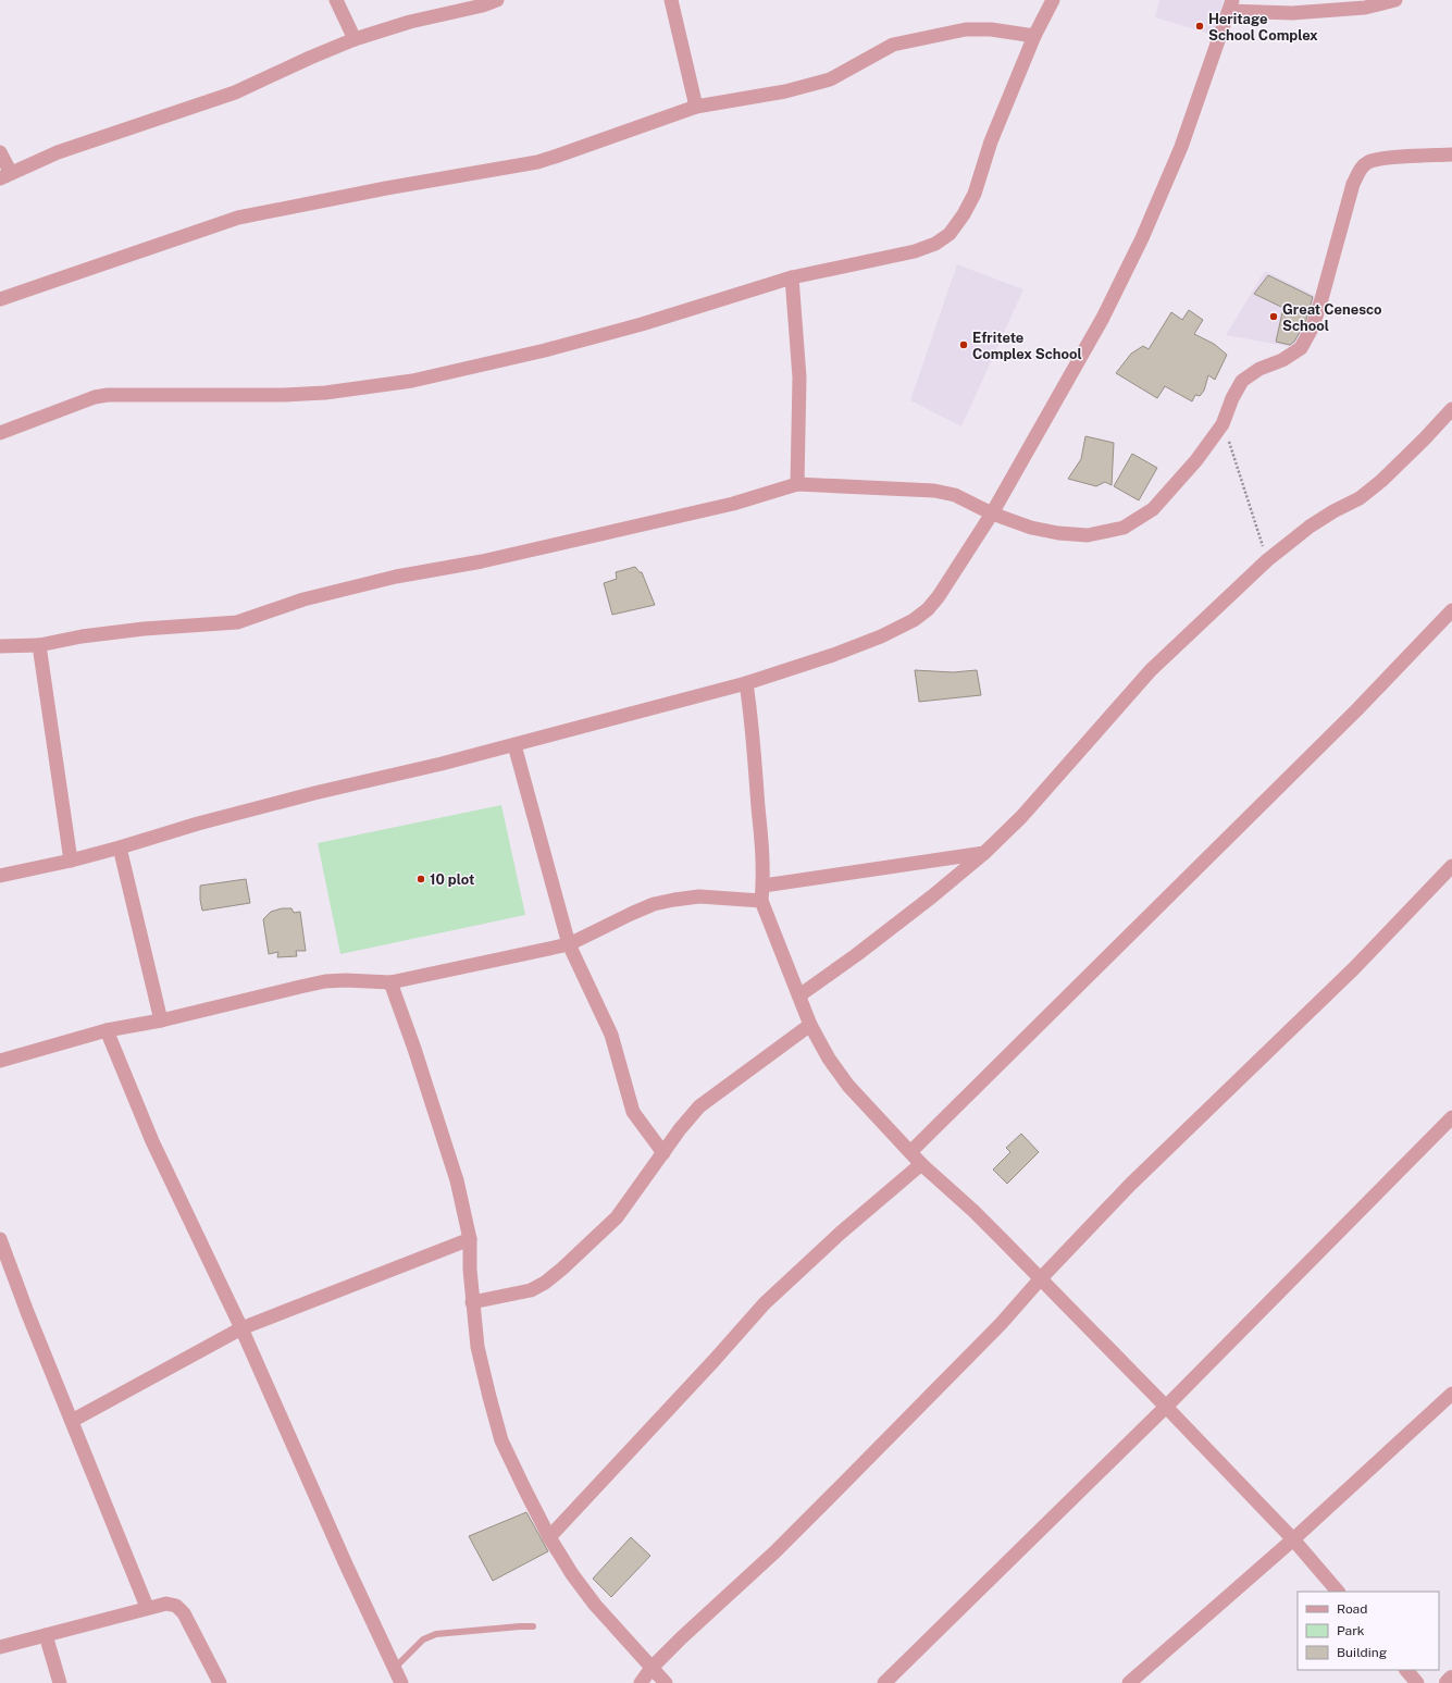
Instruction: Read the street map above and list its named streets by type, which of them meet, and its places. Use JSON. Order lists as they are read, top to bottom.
{
  "places": [
    "Heritage School Complex",
    "Great Cenesco School",
    "Efritete Complex School",
    "10 plot"
  ],
  "legend": ["Road", "Park", "Building"]
}
